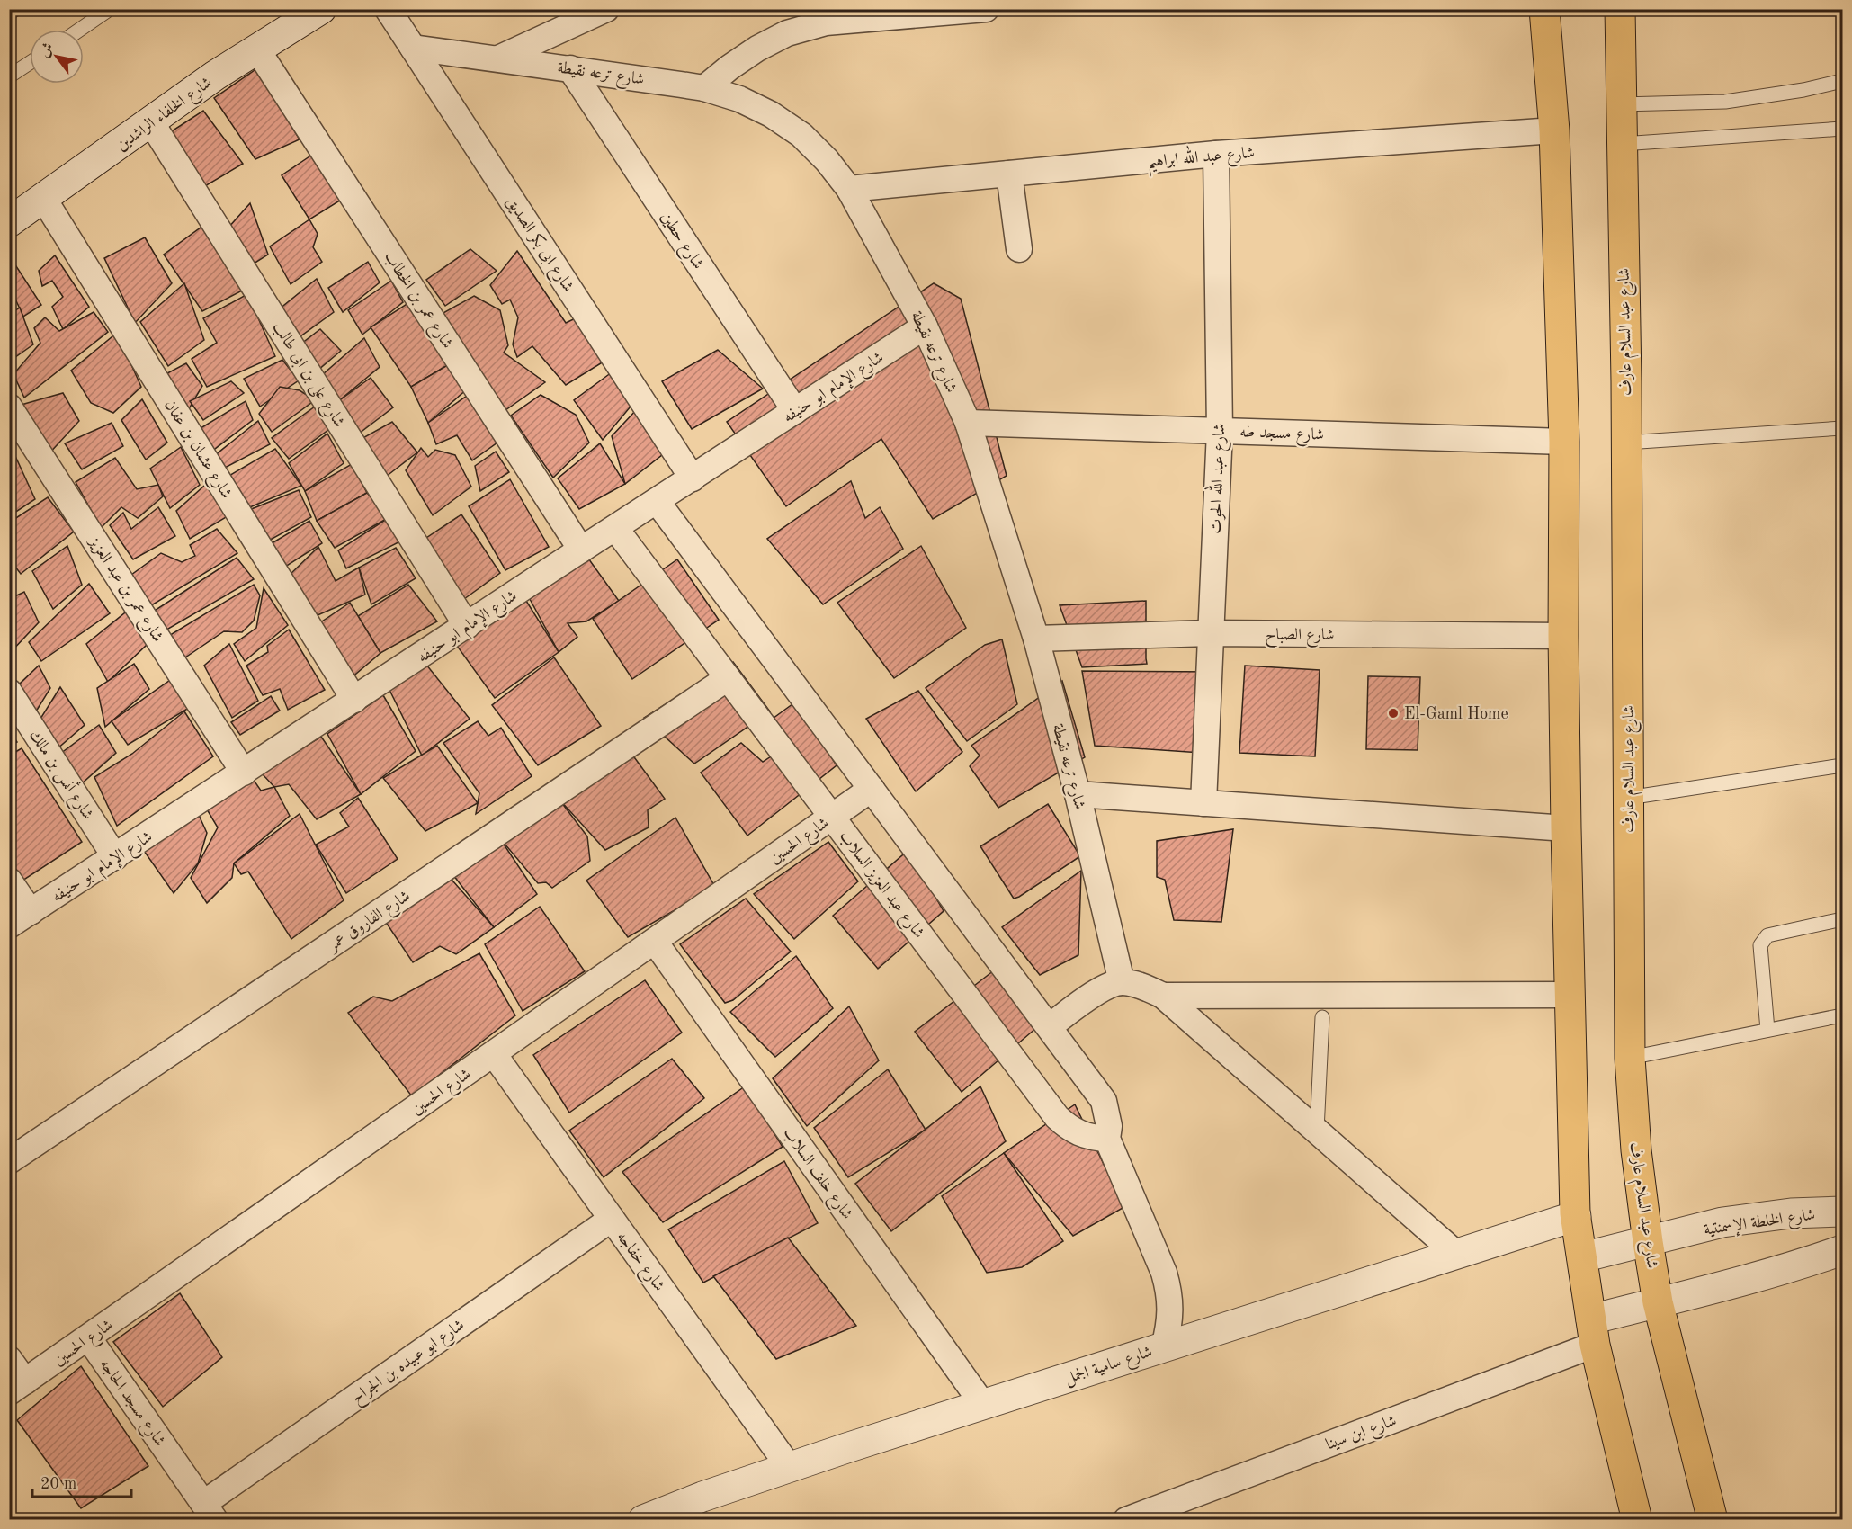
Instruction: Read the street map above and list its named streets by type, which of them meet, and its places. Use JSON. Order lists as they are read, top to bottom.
{
  "streets": {
    "main road": ["شارع عبد السلام عارف"],
    "street": [
      "شارع ترعه نقيطة",
      "شارع الخلفاء الراشدين",
      "شارع عبد الله ابراهيم",
      "شارع حطين",
      "شارع ابى بكر الصديق",
      "شارع عمر بن الخطاب",
      "شارع على بن ابى طالب",
      "شارع الإمام ابو حنيفه",
      "شارع مسجد طه",
      "شارع عثمان بن عفان",
      "شارع عبد الله الحوت",
      "شارع عمر بن عبد العزيز",
      "شارع الصباح",
      "شارع أنس بن مالك",
      "شارع الحسين",
      "شارع عبد العزيز السلاب",
      "شارع الفاروق عمر",
      "شارع خلف السلاب",
      "شارع الخلطة الإسمنتية",
      "شارع خفاجه",
      "شارع ابو عبيده بن الجراح",
      "شارع سامية الجمل",
      "شارع مسجد الحاجه",
      "شارع ابن سينا"
    ]
  },
  "crossings": [
    ["شارع ترعه نقيطة", "شارع عبد الله ابراهيم"],
    ["شارع ترعه نقيطة", "شارع حطين"],
    ["شارع ترعه نقيطة", "شارع ابى بكر الصديق"],
    ["شارع ترعه نقيطة", "شارع الإمام ابو حنيفه"],
    ["شارع ترعه نقيطة", "شارع مسجد طه"],
    ["شارع ترعه نقيطة", "شارع الصباح"],
    ["شارع الخلفاء الراشدين", "شارع عمر بن الخطاب"],
    ["شارع الخلفاء الراشدين", "شارع على بن ابى طالب"],
    ["شارع الخلفاء الراشدين", "شارع عثمان بن عفان"],
    ["شارع عبد الله ابراهيم", "شارع عبد الله الحوت"],
    ["شارع حطين", "شارع الإمام ابو حنيفه"],
    ["شارع ابى بكر الصديق", "شارع الإمام ابو حنيفه"],
    ["شارع عمر بن الخطاب", "شارع الإمام ابو حنيفه"],
    ["شارع عبد السلام عارف", "شارع الخلطة الإسمنتية"],
    ["شارع على بن ابى طالب", "شارع الإمام ابو حنيفه"],
    ["شارع الإمام ابو حنيفه", "شارع عثمان بن عفان"],
    ["شارع الإمام ابو حنيفه", "شارع عمر بن عبد العزيز"],
    ["شارع الإمام ابو حنيفه", "شارع أنس بن مالك"],
    ["شارع الإمام ابو حنيفه", "شارع عبد العزيز السلاب"],
    ["شارع مسجد طه", "شارع عبد الله الحوت"],
    ["شارع عبد الله الحوت", "شارع الصباح"],
    ["شارع الحسين", "شارع عبد العزيز السلاب"],
    ["شارع الحسين", "شارع خلف السلاب"],
    ["شارع الحسين", "شارع خفاجه"],
    ["شارع الحسين", "شارع مسجد الحاجه"],
    ["شارع عبد العزيز السلاب", "شارع الفاروق عمر"],
    ["شارع خلف السلاب", "شارع سامية الجمل"],
    ["شارع خفاجه", "شارع ابو عبيده بن الجراح"],
    ["شارع خفاجه", "شارع سامية الجمل"],
    ["شارع ابو عبيده بن الجراح", "شارع مسجد الحاجه"]
  ],
  "places": ["El-Gaml Home"],
  "scale_bar": "20 m",
  "north": "top left"
}
